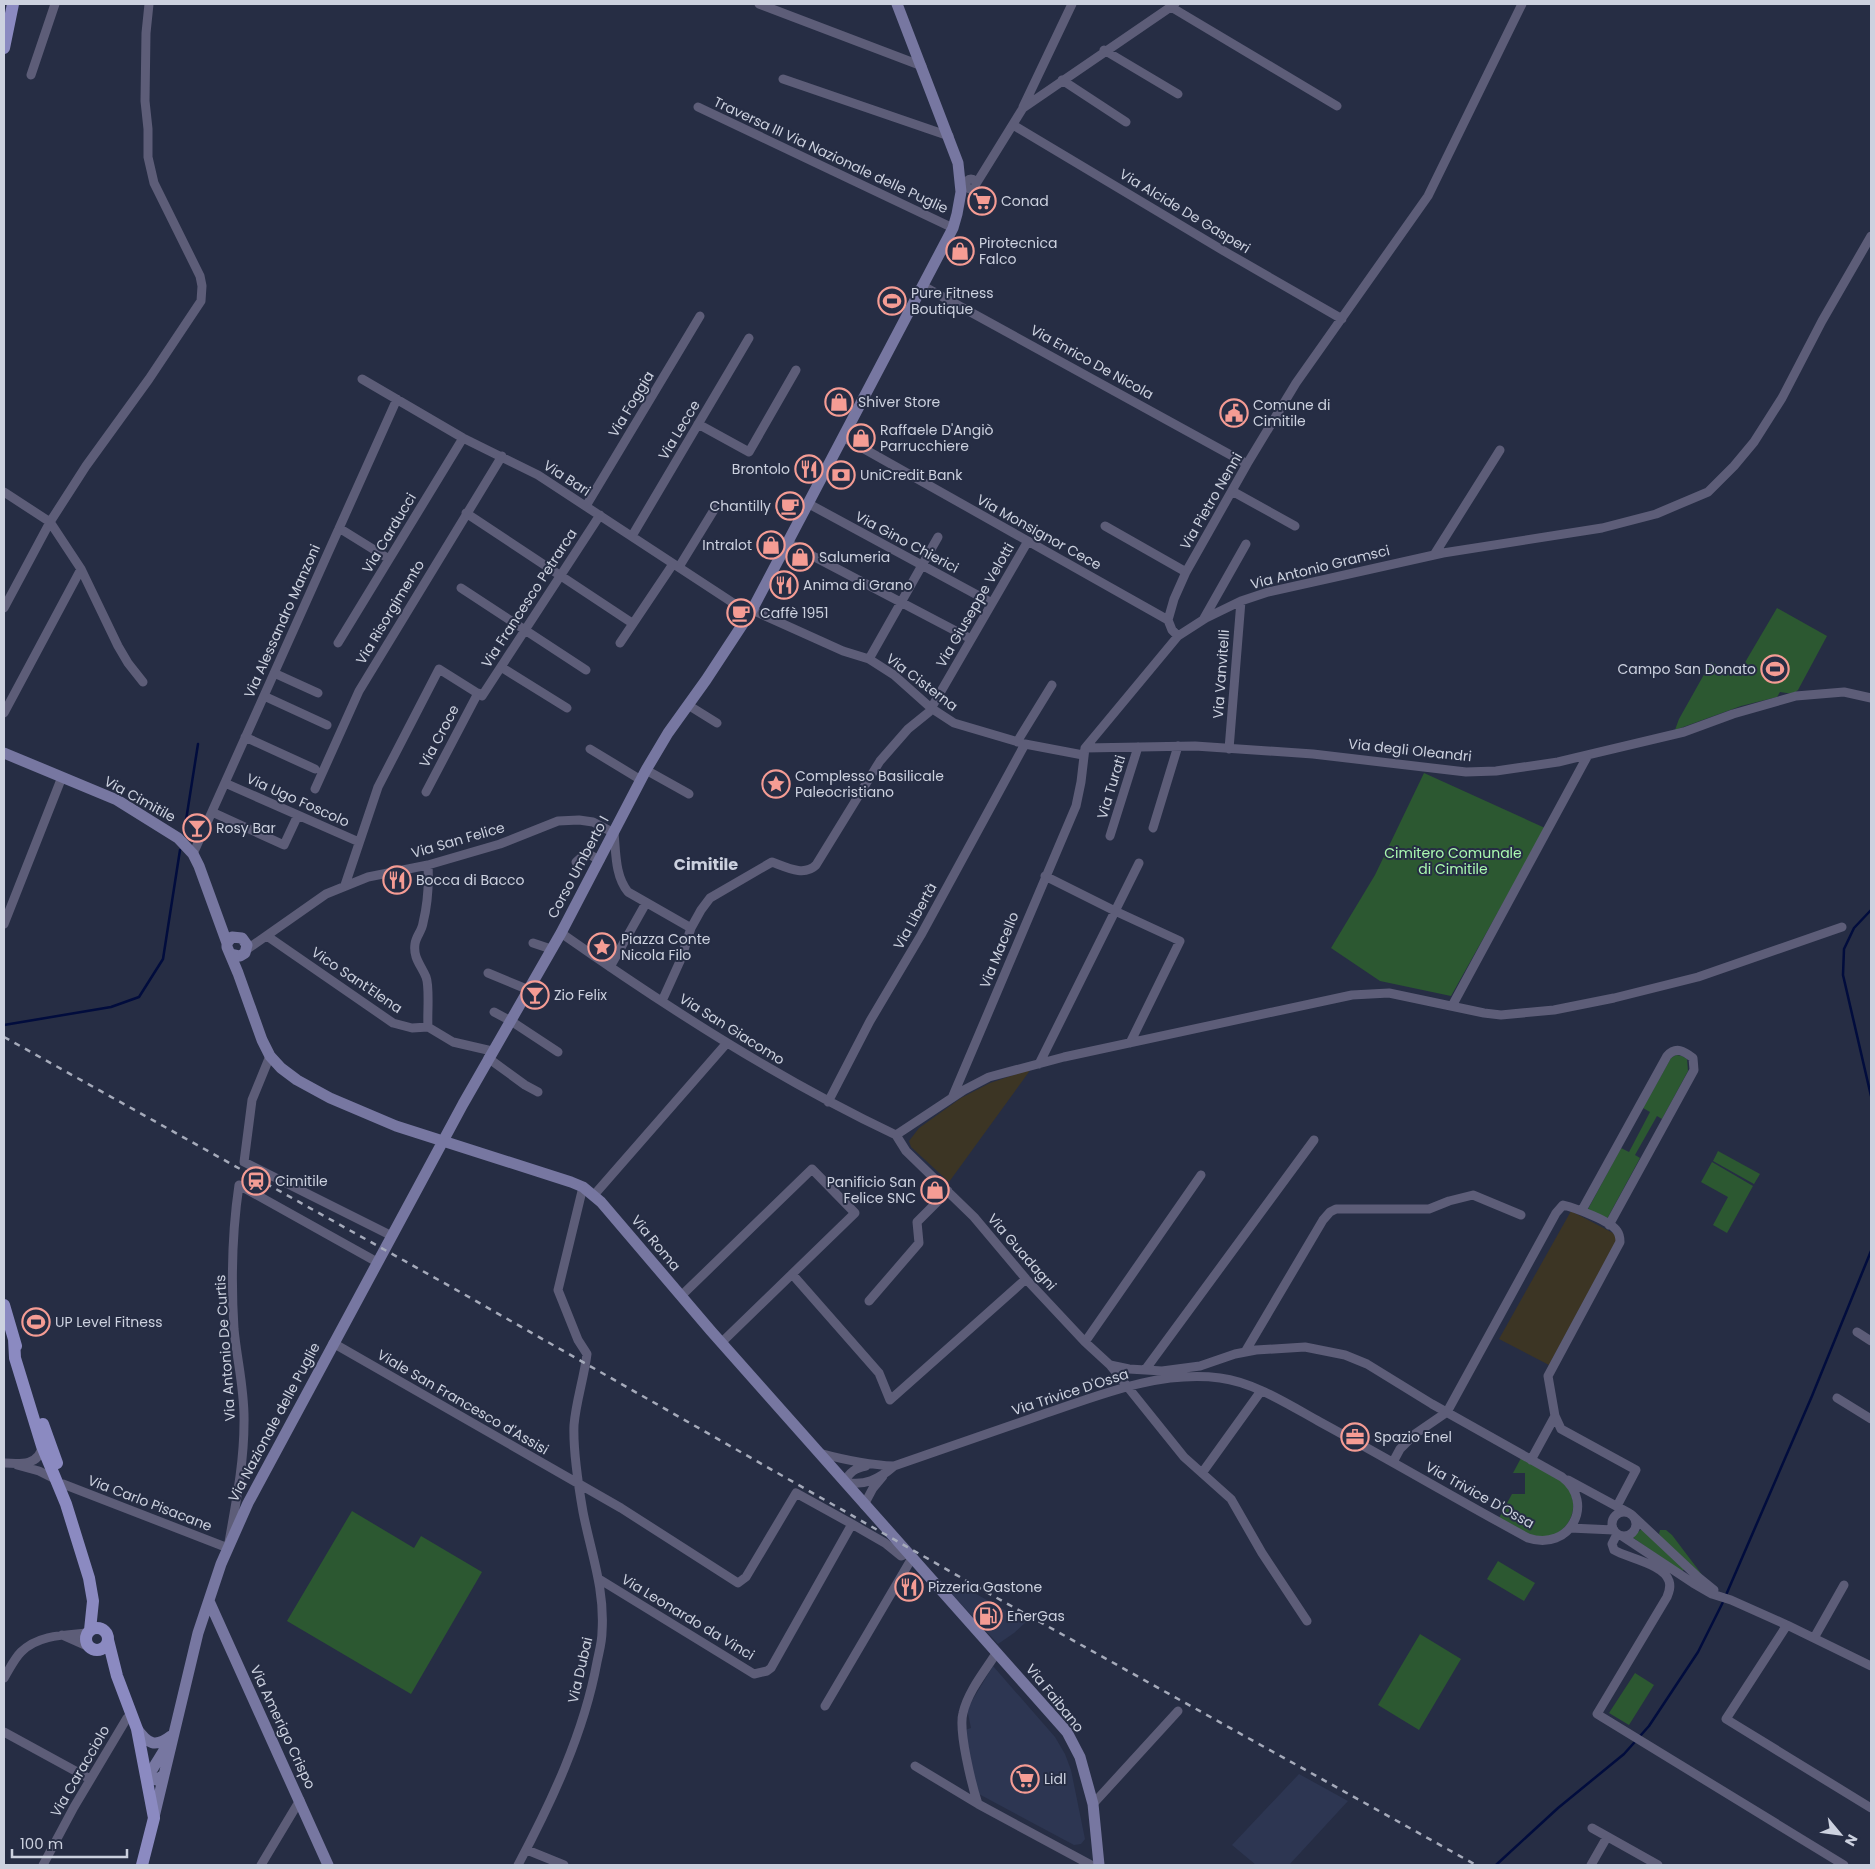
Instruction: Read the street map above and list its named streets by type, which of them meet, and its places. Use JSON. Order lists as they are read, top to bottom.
{
  "streets": {
    "main road": [
      "Via Cimitile",
      "Corso Umberto I",
      "Via Roma",
      "Via Nazionale delle Puglie",
      "Via Faibano",
      "Via Amerigo Crispo"
    ],
    "street": [
      "Traversa III Via Nazionale delle Puglie",
      "Via Alcide De Gasperi",
      "Via Enrico De Nicola",
      "Via Foggia",
      "Via Lecce",
      "Via Bari",
      "Via Pietro Nenni",
      "Via Monsignor Cece",
      "Via Carducci",
      "Via Gino Chierici",
      "Via Antonio Gramsci",
      "Via Francesco Petrarca",
      "Via Giuseppe Velotti",
      "Via Risorgimento",
      "Via Alessandro Manzoni",
      "Via Vanvitelli",
      "Via Cisterna",
      "Via Croce",
      "Via degli Oleandri",
      "Via Turati",
      "Via Ugo Foscolo",
      "Via San Felice",
      "Via Libertà",
      "Via Macello",
      "Vico Sant'Elena",
      "Via San Giacomo",
      "Via Guadagni",
      "Via Antonio De Curtis",
      "Via Trivice D'Ossa",
      "Viale San Francesco d'Assisi",
      "Via Carlo Pisacane",
      "Via Leonardo da Vinci",
      "Via Dubai",
      "Via Caracciolo"
    ]
  },
  "crossings": [
    ["Via Alcide De Gasperi", "Via Pietro Nenni"],
    ["Via Enrico De Nicola", "Via Pietro Nenni"],
    ["Via Foggia", "Via Bari"],
    ["Via Lecce", "Via Bari"],
    ["Via Bari", "Via Carducci"],
    ["Via Bari", "Via Francesco Petrarca"],
    ["Via Bari", "Via Risorgimento"],
    ["Via Bari", "Via Alessandro Manzoni"],
    ["Via Bari", "Via Cisterna"],
    ["Via Bari", "Corso Umberto I"],
    ["Via Pietro Nenni", "Via Monsignor Cece"],
    ["Via Monsignor Cece", "Via Giuseppe Velotti"],
    ["Via Gino Chierici", "Via Giuseppe Velotti"],
    ["Via Antonio Gramsci", "Via Vanvitelli"],
    ["Via Antonio Gramsci", "Via Cisterna"],
    ["Via Antonio Gramsci", "Via degli Oleandri"],
    ["Via Antonio Gramsci", "Via Macello"],
    ["Via Francesco Petrarca", "Via Croce"],
    ["Via Giuseppe Velotti", "Via Cisterna"],
    ["Via Giuseppe Velotti", "Via San Giacomo"],
    ["Via Alessandro Manzoni", "Via Cimitile"],
    ["Via Alessandro Manzoni", "Via Ugo Foscolo"],
    ["Via Vanvitelli", "Via degli Oleandri"],
    ["Via Cisterna", "Via degli Oleandri"],
    ["Via Cisterna", "Corso Umberto I"],
    ["Via Cisterna", "Via Libertà"],
    ["Via Cisterna", "Via Macello"],
    ["Via degli Oleandri", "Via Turati"],
    ["Via degli Oleandri", "Via Macello"],
    ["Via Cimitile", "Via San Felice"],
    ["Via San Felice", "Corso Umberto I"],
    ["Via San Felice", "Vico Sant'Elena"],
    ["Corso Umberto I", "Vico Sant'Elena"],
    ["Corso Umberto I", "Via San Giacomo"],
    ["Corso Umberto I", "Via Roma"],
    ["Corso Umberto I", "Via Nazionale delle Puglie"],
    ["Via Libertà", "Via San Giacomo"],
    ["Via San Giacomo", "Via Guadagni"],
    ["Via Roma", "Via Trivice D'Ossa"],
    ["Via Roma", "Via Nazionale delle Puglie"],
    ["Via Roma", "Via Dubai"],
    ["Via Roma", "Via Faibano"],
    ["Via Guadagni", "Via Trivice D'Ossa"],
    ["Via Antonio De Curtis", "Via Nazionale delle Puglie"],
    ["Via Antonio De Curtis", "Via Carlo Pisacane"],
    ["Viale San Francesco d'Assisi", "Via Nazionale delle Puglie"],
    ["Viale San Francesco d'Assisi", "Via Leonardo da Vinci"],
    ["Viale San Francesco d'Assisi", "Via Dubai"],
    ["Via Nazionale delle Puglie", "Via Carlo Pisacane"],
    ["Via Nazionale delle Puglie", "Via Amerigo Crispo"],
    ["Via Leonardo da Vinci", "Via Dubai"]
  ],
  "districts": ["Cimitile"],
  "parks": ["Cimitero Comunale di Cimitile"],
  "places": {
    "supermarket": ["Conad", "Lidl"],
    "shop": [
      "Pirotecnica Falco",
      "Shiver Store",
      "Raffaele D'Angiò Parrucchiere",
      "Intralot",
      "Salumeria",
      "Panificio San Felice SNC"
    ],
    "sports": ["Pure Fitness Boutique", "Campo San Donato", "UP Level Fitness"],
    "public building": ["Comune di Cimitile"],
    "restaurant": [
      "Brontolo",
      "Anima di Grano",
      "Bocca di Bacco",
      "Pizzeria Gastone"
    ],
    "bank": ["UniCredit Bank"],
    "cafe": ["Chantilly", "Caffè 1951"],
    "place": ["Complesso Basilicale Paleocristiano", "Piazza Conte Nicola Filo"],
    "bar": ["Rosy Bar", "Zio Felix"],
    "station": ["Cimitile"],
    "office": ["Spazio Enel"],
    "fuel station": ["EnerGas"]
  },
  "scale_bar": "100 m",
  "north": "bottom right"
}
